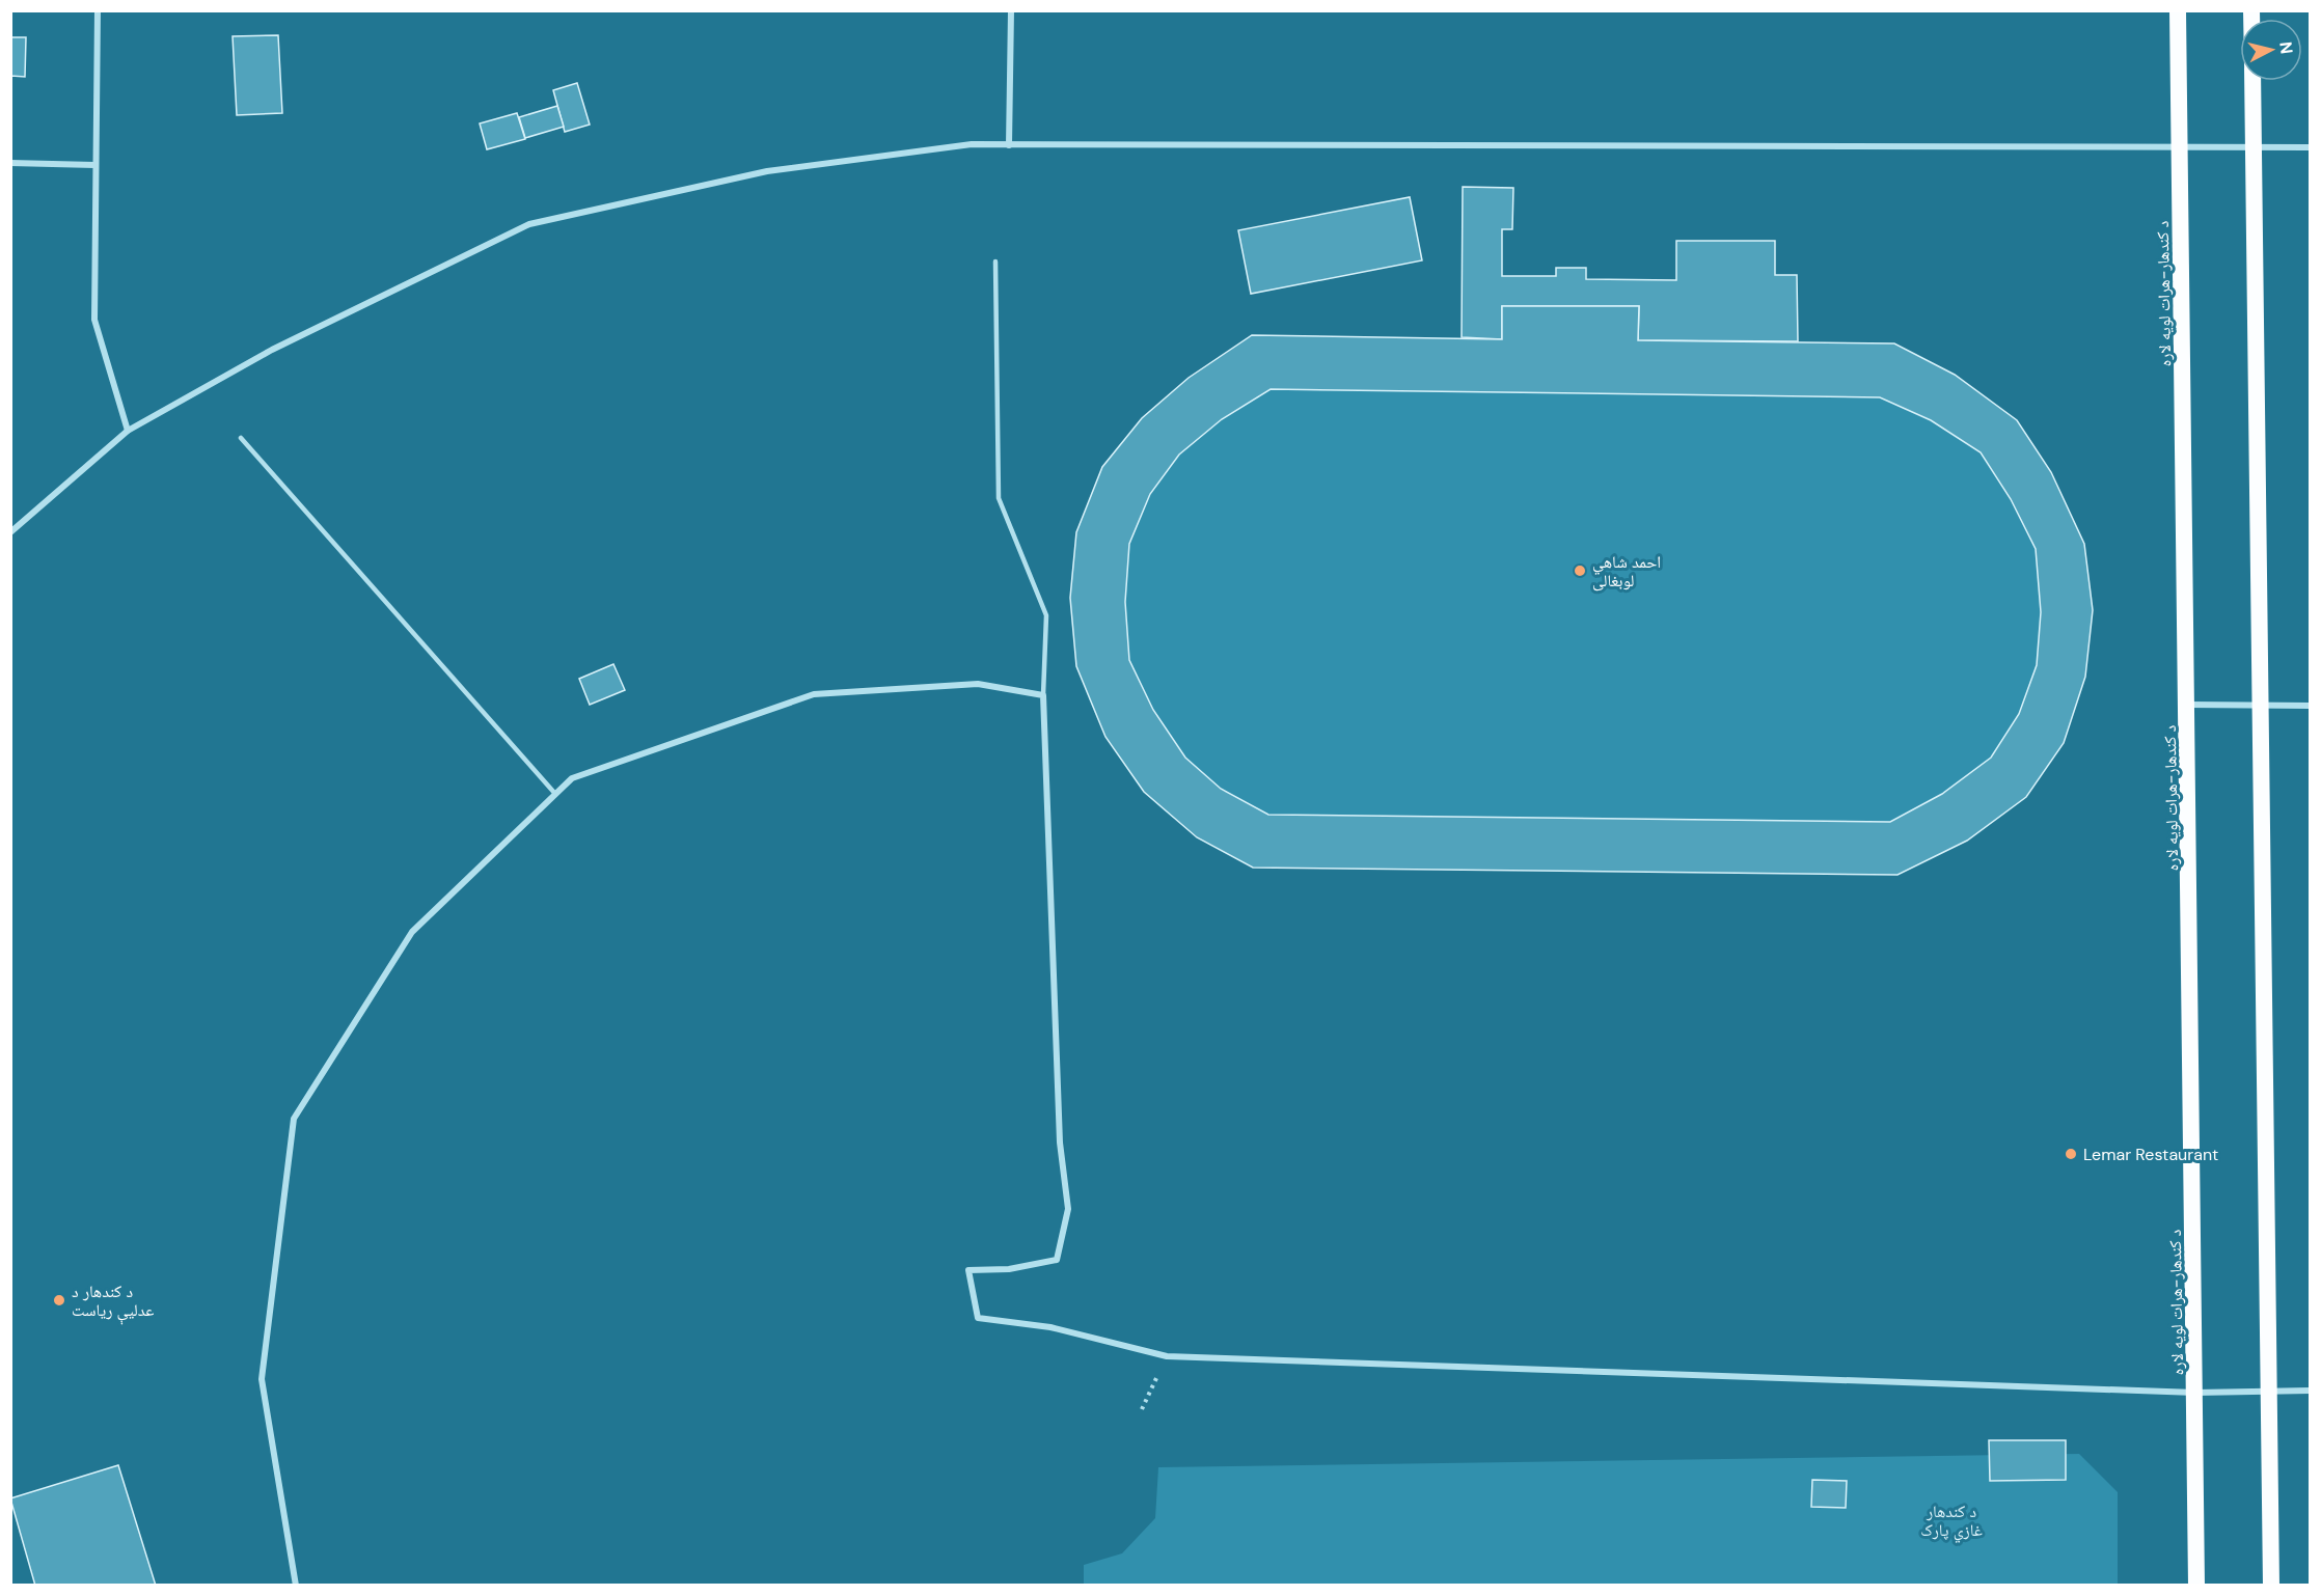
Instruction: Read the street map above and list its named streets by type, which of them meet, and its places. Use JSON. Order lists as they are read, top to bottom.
{
  "streets": {
    "highway": ["د کندهار-هرات لويه لاره"]
  },
  "parks": ["د کندهار غازي پارک"],
  "places": ["احمد شاهي لوبغالی", "Lemar Restaurant", "د کندهار د عدلیې رياست"],
  "north": "right"
}
